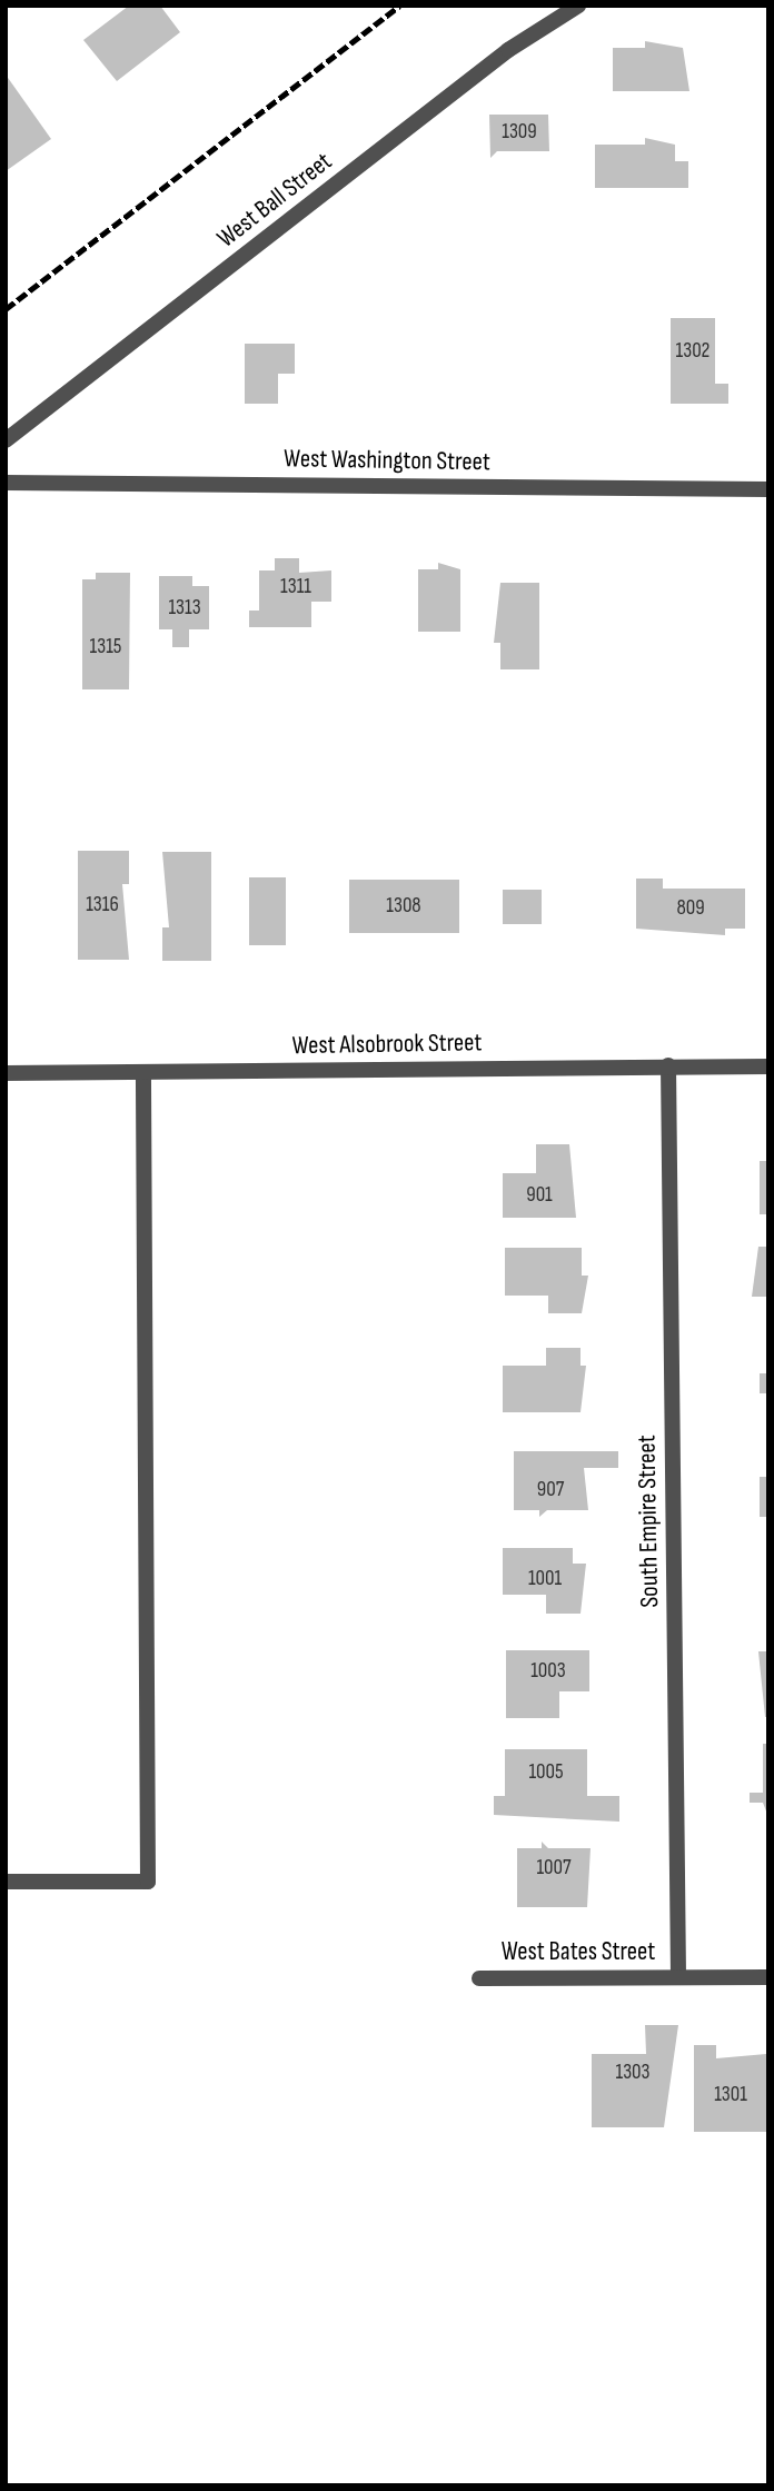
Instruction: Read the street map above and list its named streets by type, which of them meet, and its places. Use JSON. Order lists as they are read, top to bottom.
{
  "streets": {
    "street": [
      "West Ball Street",
      "West Washington Street",
      "West Alsobrook Street",
      "South Empire Street",
      "West Bates Street"
    ]
  },
  "crossings": [
    ["West Alsobrook Street", "South Empire Street"],
    ["South Empire Street", "West Bates Street"]
  ],
  "house_numbers": [
    "1309",
    "1302",
    "1311",
    "1313",
    "1315",
    "1316",
    "1308",
    "809",
    "901",
    "907",
    "1001",
    "1003",
    "1005",
    "1007",
    "1303",
    "1301"
  ]
}
